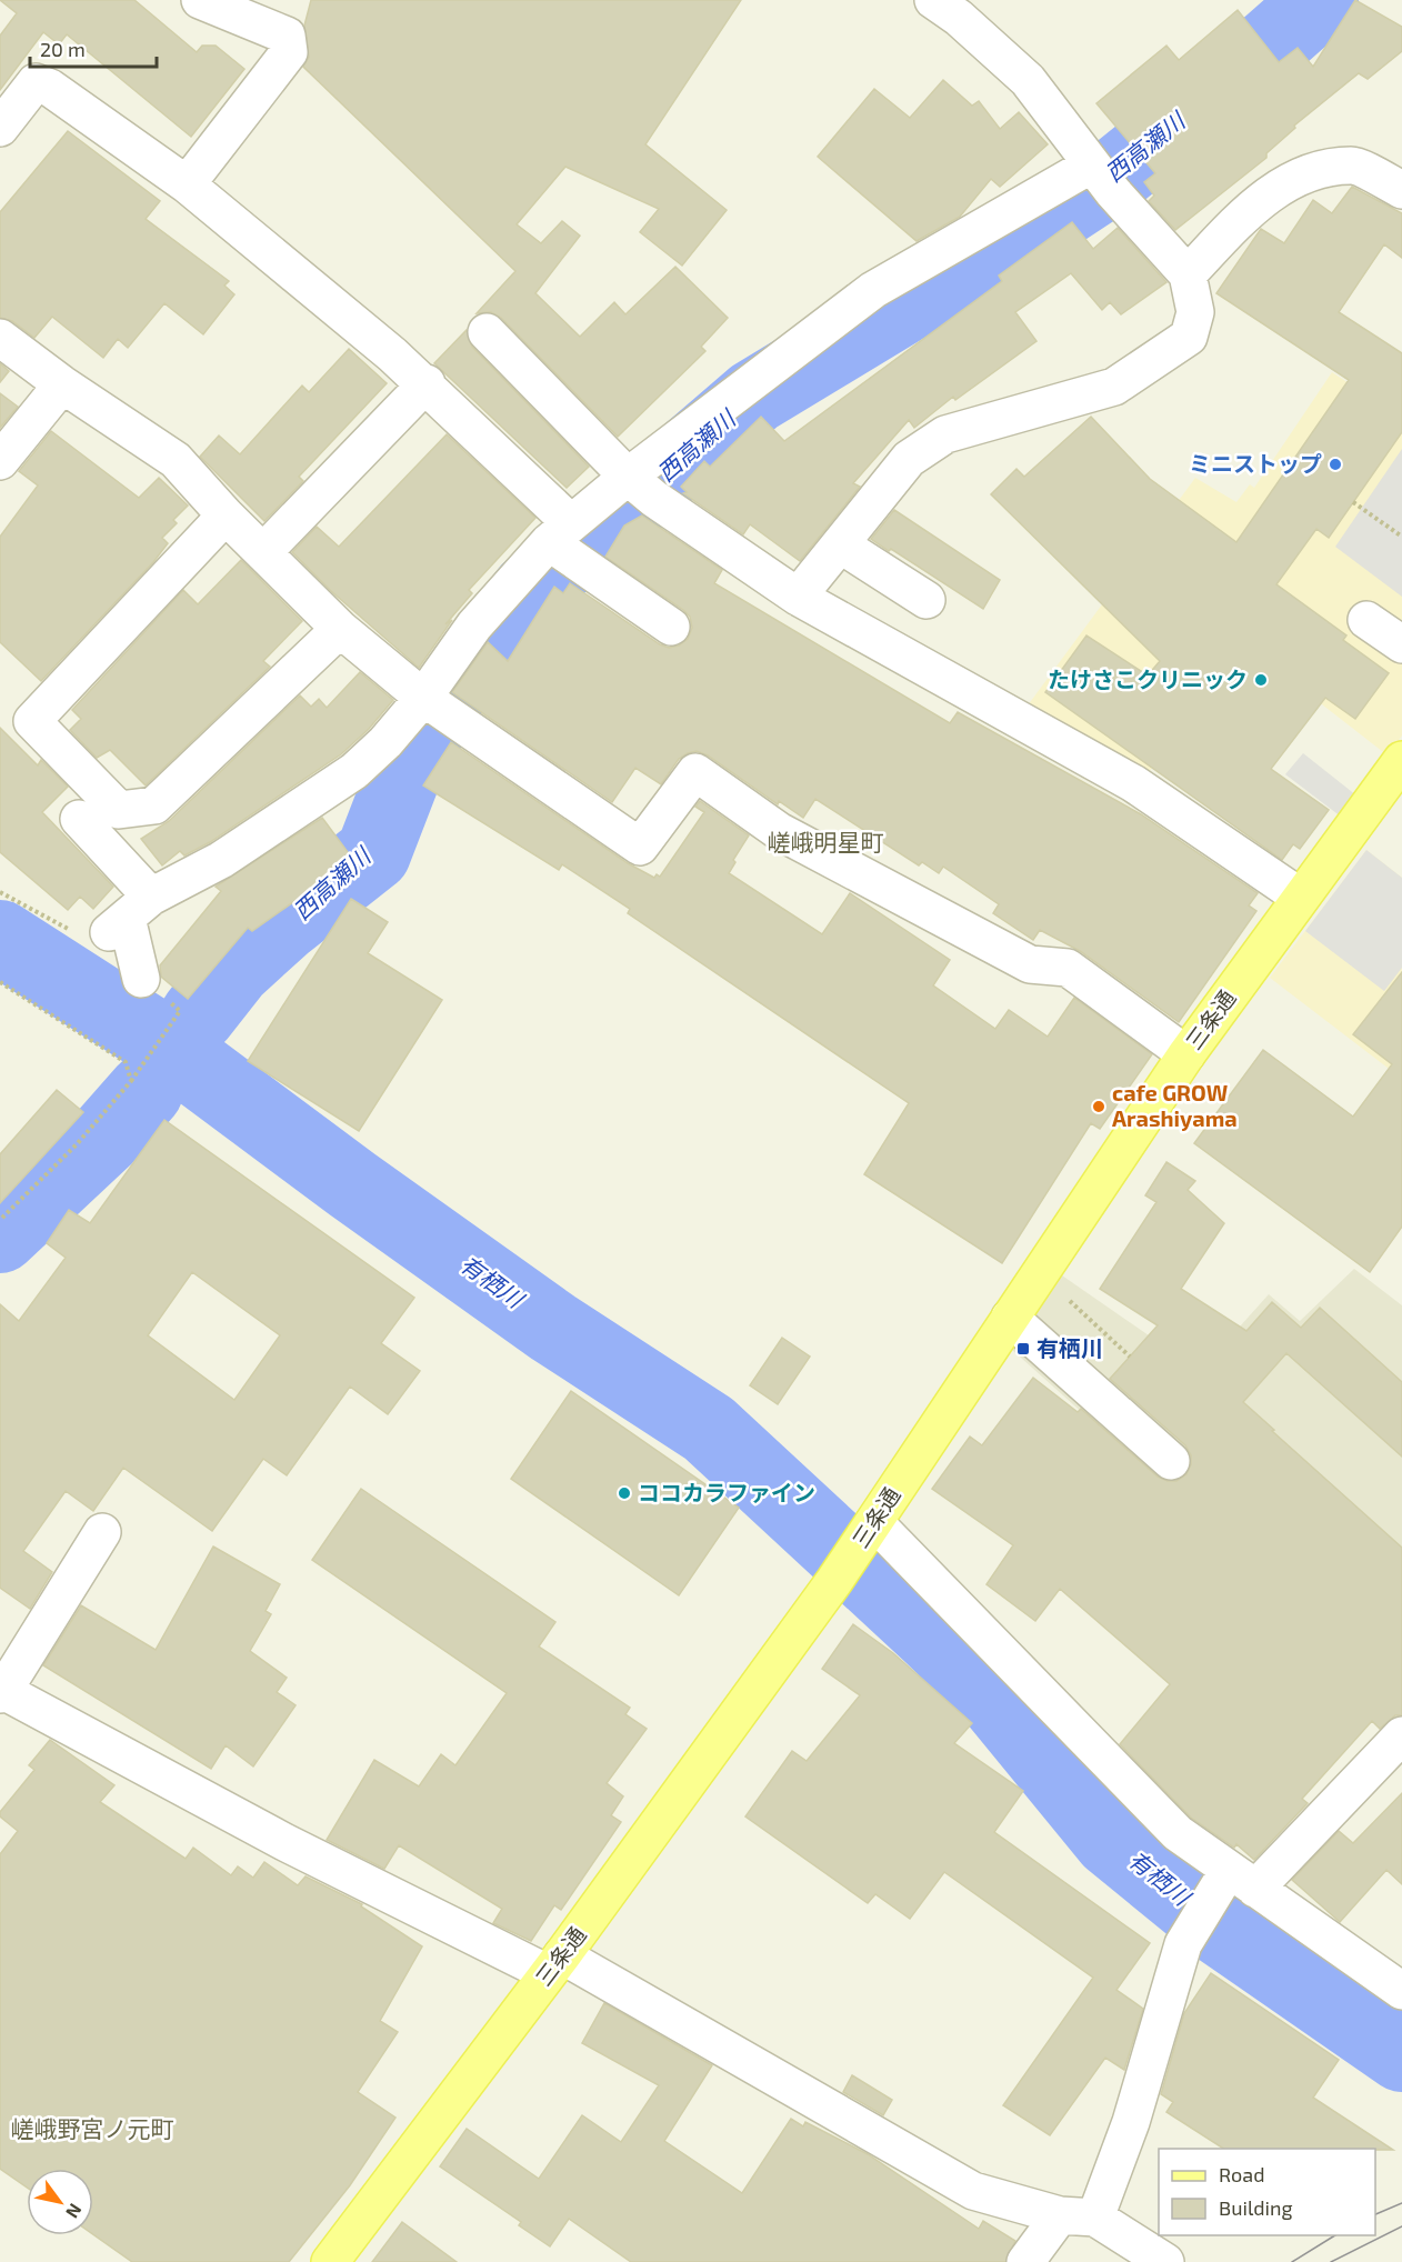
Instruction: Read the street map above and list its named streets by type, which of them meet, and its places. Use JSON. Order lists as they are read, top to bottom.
{
  "streets": {
    "main road": ["三条通"]
  },
  "districts": ["嵯峨明星町", "嵯峨野宮ノ元町"],
  "water": ["西高瀬川", "有栖川"],
  "places": {
    "other": [
      "ミニストップ",
      "たけさこクリニック",
      "cafe GROW Arashiyama",
      "ココカラファイン"
    ],
    "transit": ["有栖川"]
  },
  "legend": ["Road", "Building"],
  "scale_bar": "20 m",
  "north": "bottom right"
}
